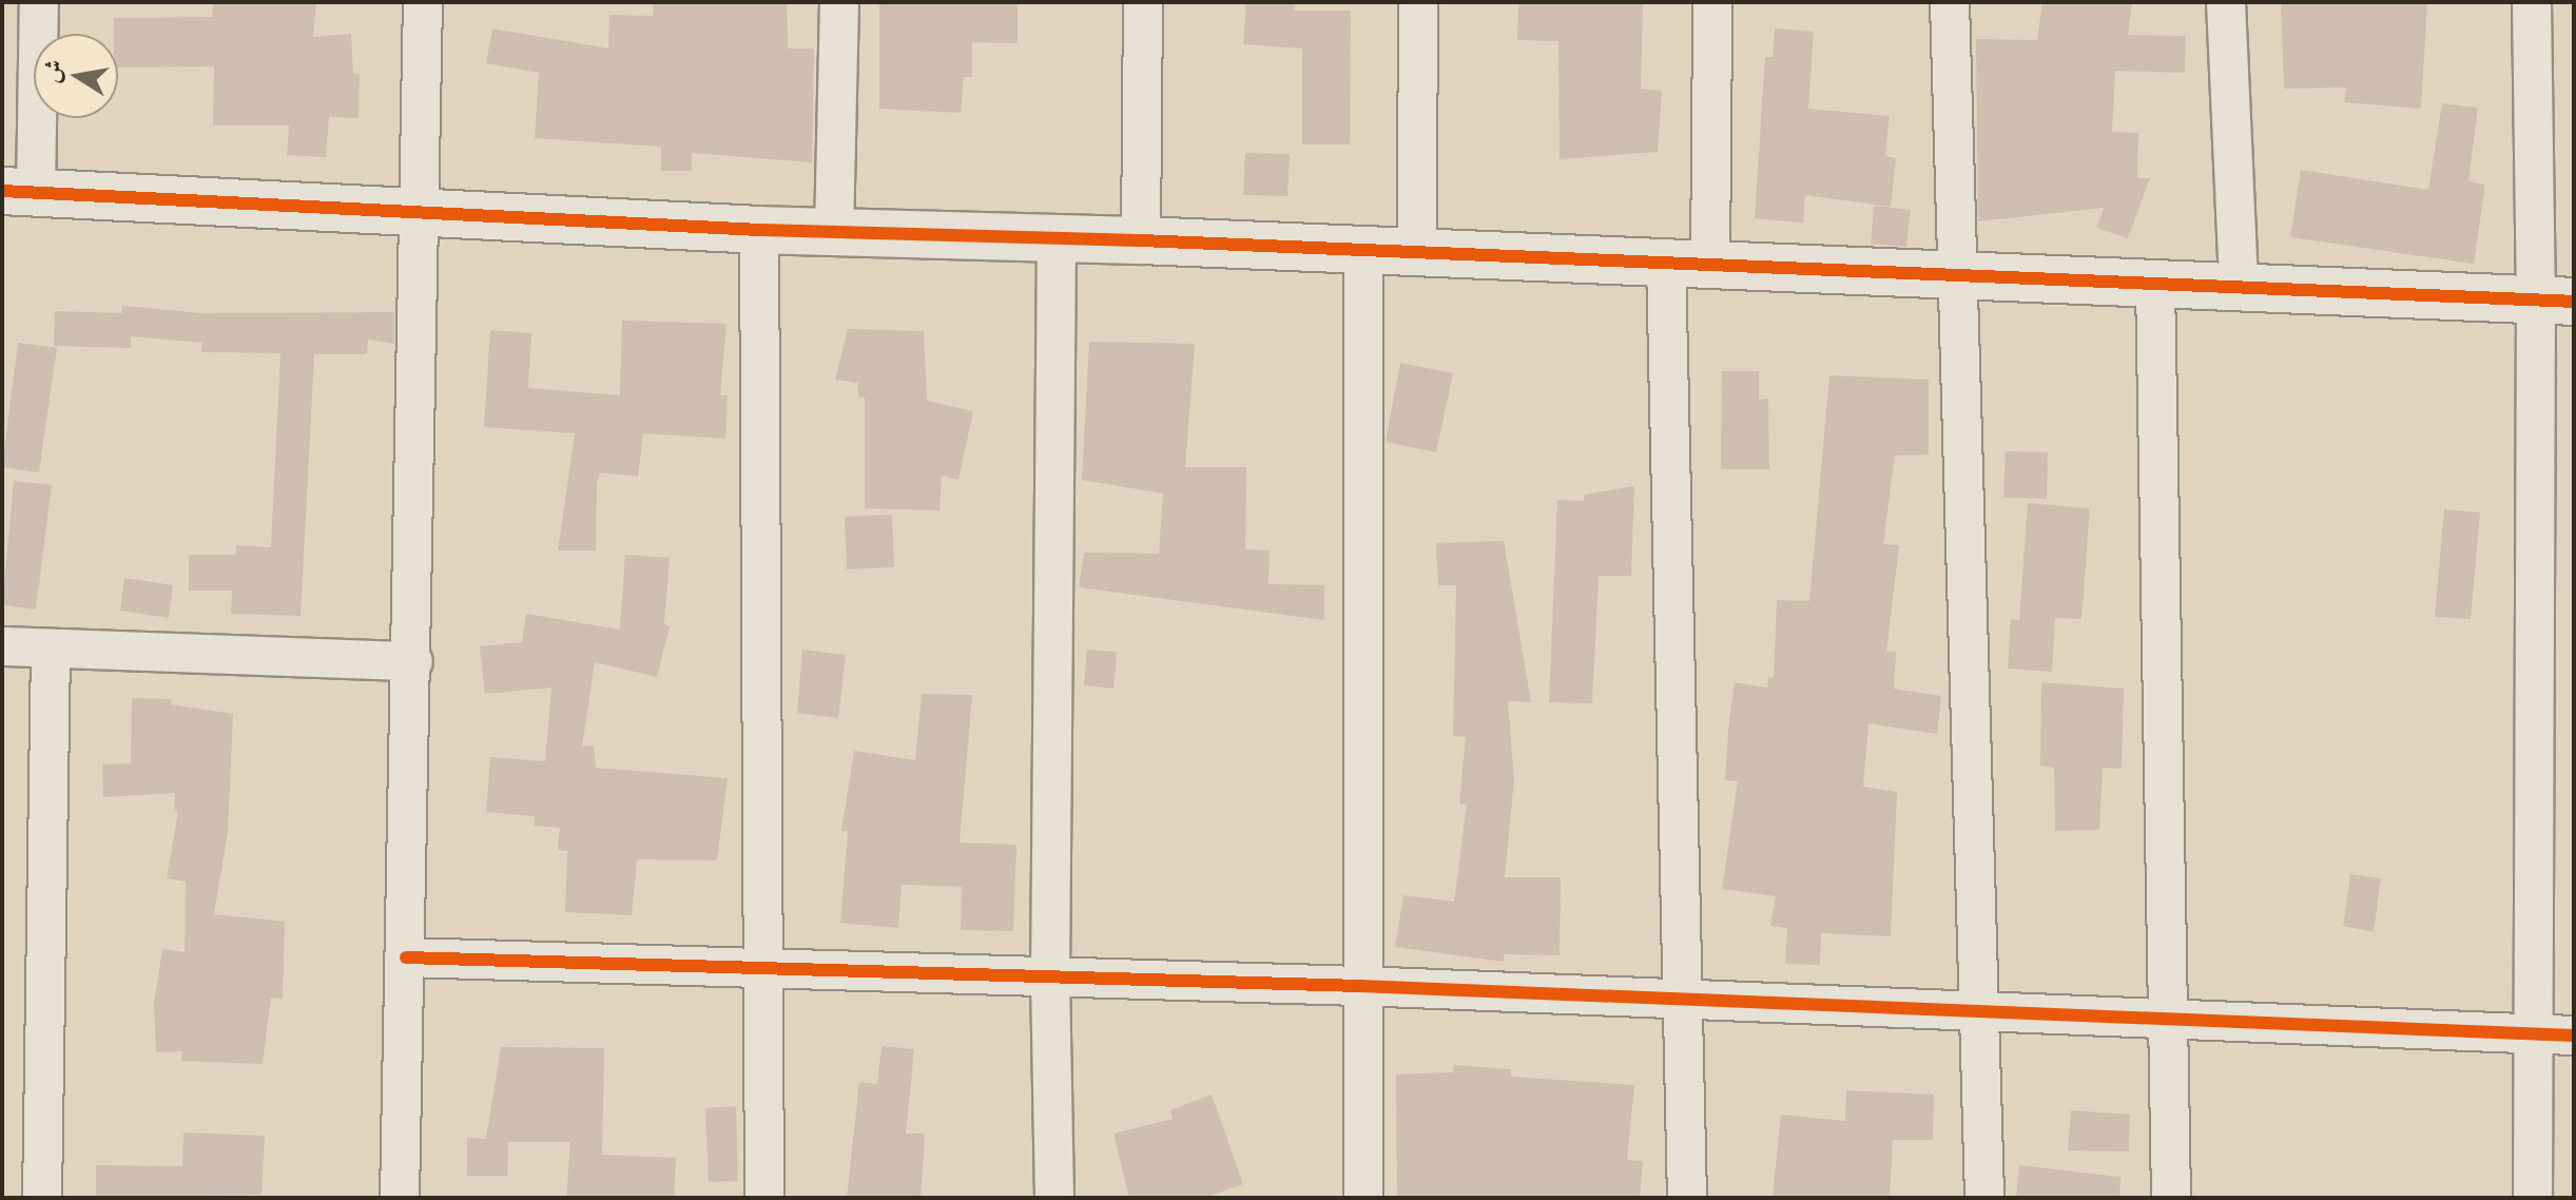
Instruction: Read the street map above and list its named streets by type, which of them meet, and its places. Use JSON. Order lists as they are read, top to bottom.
{
  "north": "left"
}
